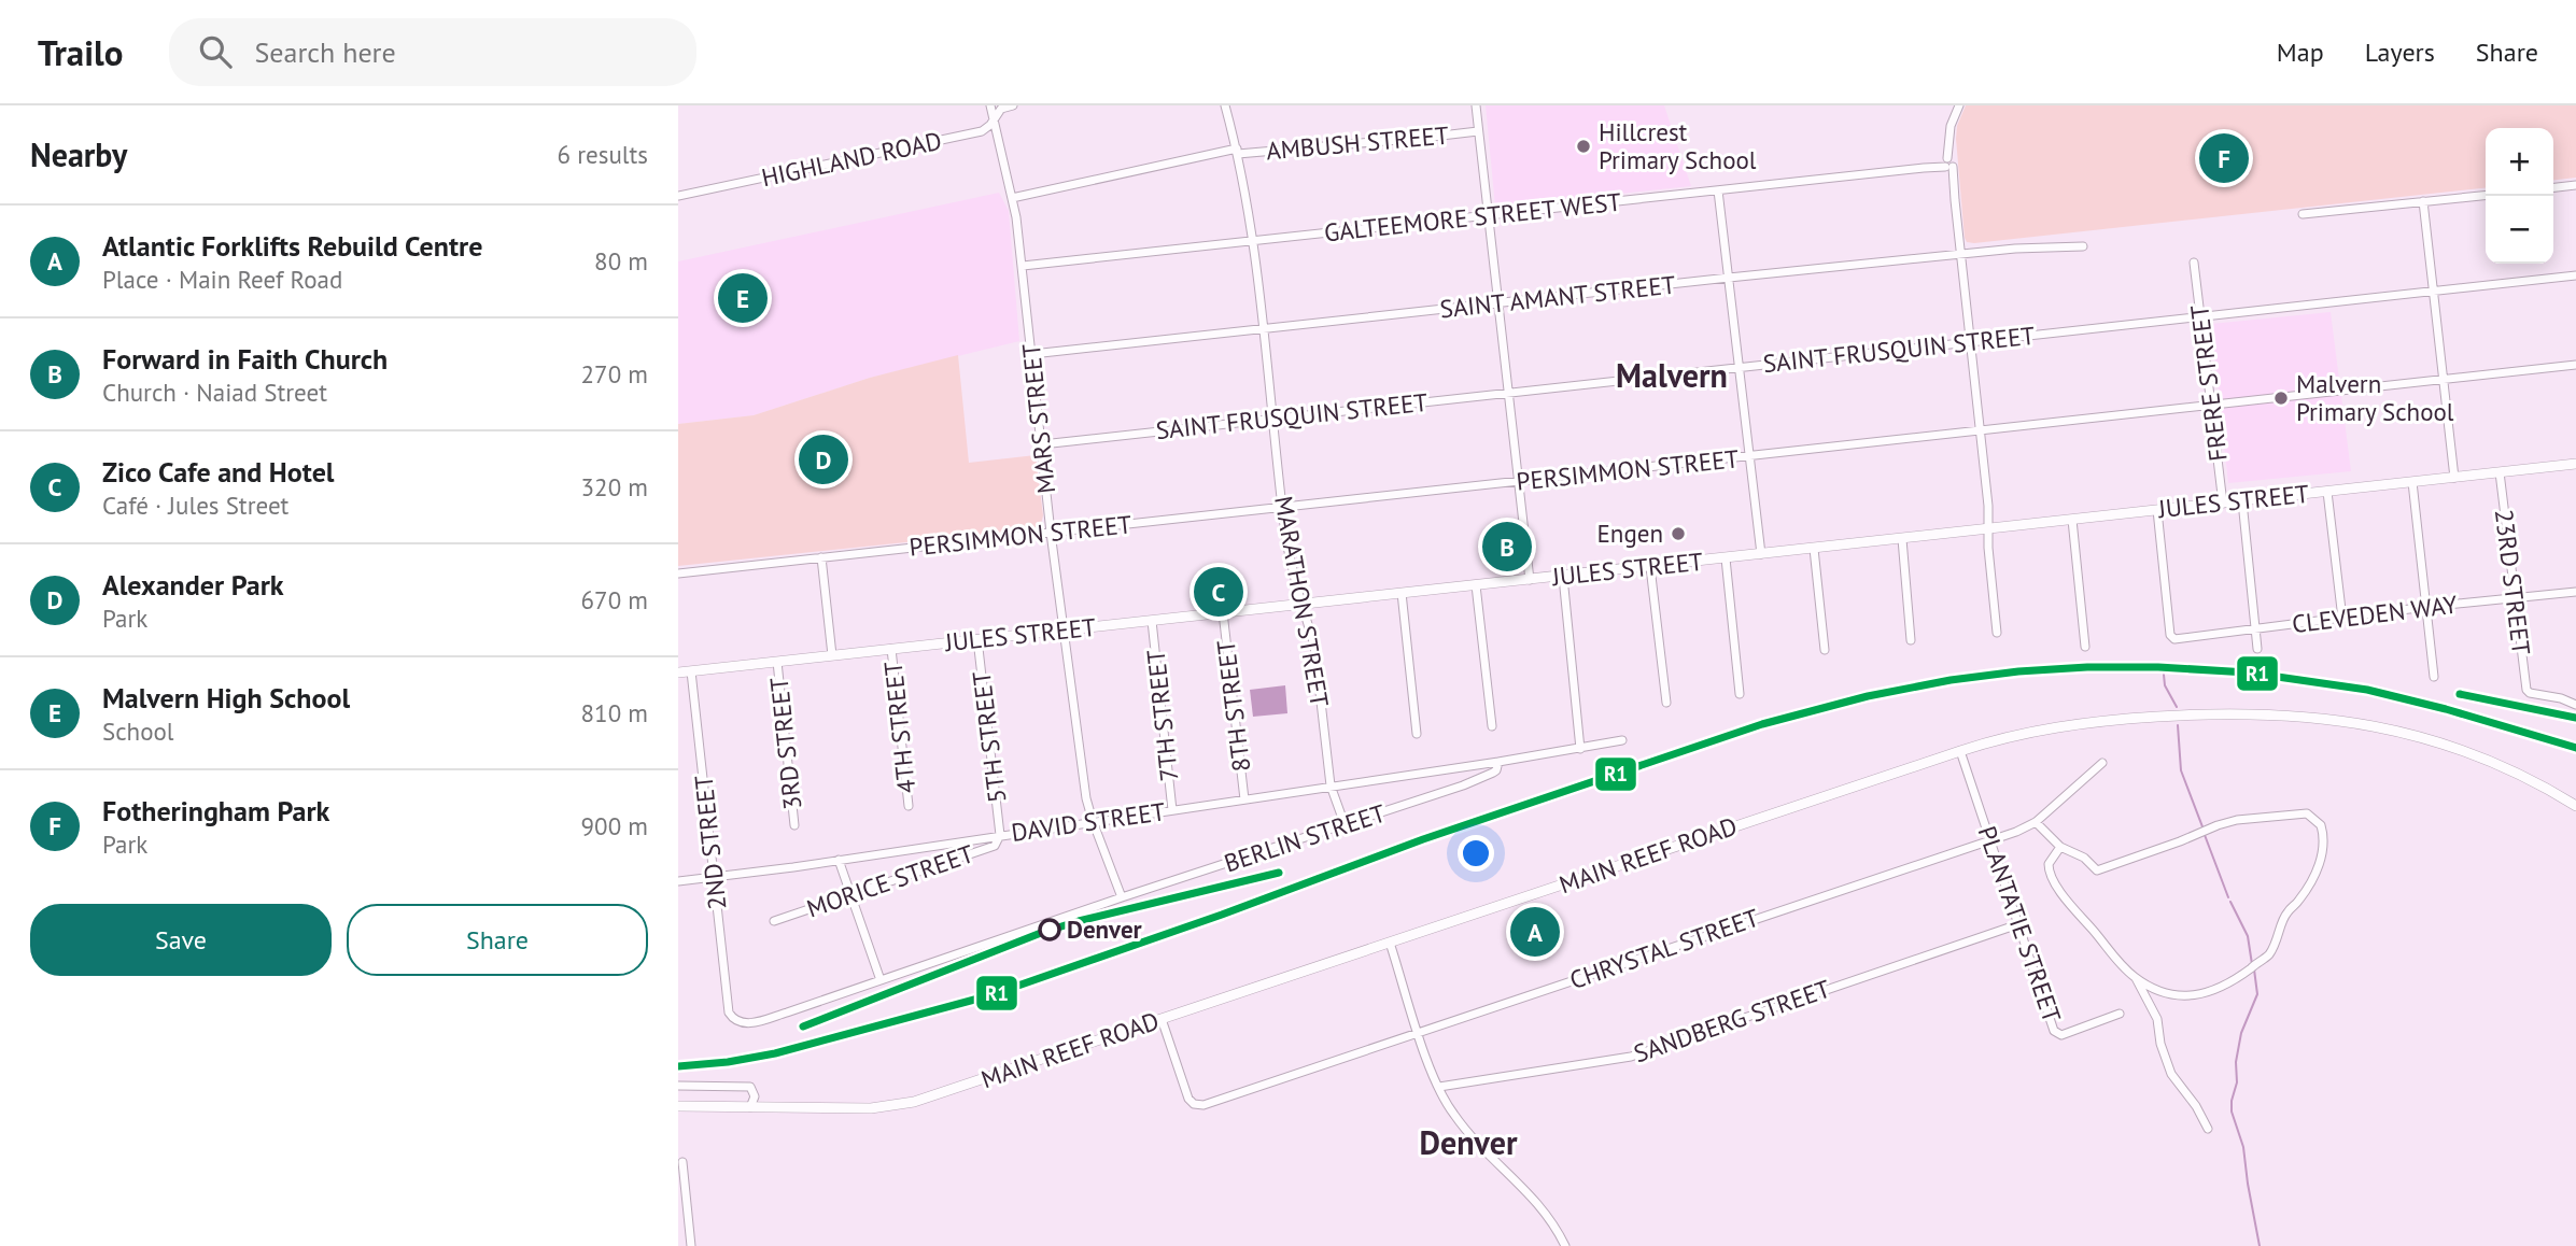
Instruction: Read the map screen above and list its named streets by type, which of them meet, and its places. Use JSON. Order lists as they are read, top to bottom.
{
  "streets": {
    "main road": ["JULES STREET", "MAIN REEF ROAD"],
    "street": [
      "AMBUSH STREET",
      "HIGHLAND ROAD",
      "GALTEEMORE STREET WEST",
      "SAINT AMANT STREET",
      "SAINT FRUSQUIN STREET",
      "FRERE STREET",
      "MARS STREET",
      "PERSIMMON STREET",
      "23RD STREET",
      "MARATHON STREET",
      "CLEVEDEN WAY",
      "8TH STREET",
      "7TH STREET",
      "4TH STREET",
      "5TH STREET",
      "3RD STREET",
      "DAVID STREET",
      "BERLIN STREET",
      "2ND STREET",
      "MORICE STREET",
      "PLANTATIE STREET",
      "CHRYSTAL STREET",
      "SANDBERG STREET"
    ]
  },
  "crossings": [
    ["AMBUSH STREET", "MARS STREET"],
    ["AMBUSH STREET", "MARATHON STREET"],
    ["HIGHLAND ROAD", "MARS STREET"],
    ["GALTEEMORE STREET WEST", "MARS STREET"],
    ["GALTEEMORE STREET WEST", "MARATHON STREET"],
    ["SAINT AMANT STREET", "MARS STREET"],
    ["SAINT AMANT STREET", "MARATHON STREET"],
    ["SAINT FRUSQUIN STREET", "FRERE STREET"],
    ["SAINT FRUSQUIN STREET", "MARS STREET"],
    ["SAINT FRUSQUIN STREET", "MARATHON STREET"],
    ["FRERE STREET", "PERSIMMON STREET"],
    ["FRERE STREET", "JULES STREET"],
    ["MARS STREET", "PERSIMMON STREET"],
    ["MARS STREET", "JULES STREET"],
    ["MARS STREET", "DAVID STREET"],
    ["MARS STREET", "BERLIN STREET"],
    ["PERSIMMON STREET", "MARATHON STREET"],
    ["JULES STREET", "23RD STREET"],
    ["JULES STREET", "MARATHON STREET"],
    ["JULES STREET", "CLEVEDEN WAY"],
    ["JULES STREET", "8TH STREET"],
    ["JULES STREET", "7TH STREET"],
    ["JULES STREET", "4TH STREET"],
    ["JULES STREET", "5TH STREET"],
    ["JULES STREET", "3RD STREET"],
    ["JULES STREET", "2ND STREET"],
    ["23RD STREET", "CLEVEDEN WAY"],
    ["MARATHON STREET", "DAVID STREET"],
    ["MARATHON STREET", "BERLIN STREET"],
    ["8TH STREET", "DAVID STREET"],
    ["7TH STREET", "DAVID STREET"],
    ["5TH STREET", "DAVID STREET"],
    ["5TH STREET", "MORICE STREET"],
    ["DAVID STREET", "BERLIN STREET"],
    ["DAVID STREET", "2ND STREET"],
    ["DAVID STREET", "MORICE STREET"],
    ["BERLIN STREET", "2ND STREET"],
    ["MAIN REEF ROAD", "PLANTATIE STREET"],
    ["MAIN REEF ROAD", "CHRYSTAL STREET"],
    ["PLANTATIE STREET", "CHRYSTAL STREET"],
    ["PLANTATIE STREET", "SANDBERG STREET"]
  ],
  "districts": ["Malvern", "Denver"],
  "places": [
    "Hillcrest Primary School",
    "Malvern Primary School",
    "Engen",
    "Denver"
  ],
  "lines": ["transit line R1"],
  "page": {
    "header": "Trailo",
    "search": "Search here",
    "nav": ["Map", "Layers", "Share"],
    "heading": ["Nearby", "6 results"],
    "map_buttons": ["+", "−"],
    "pins": [
      "F",
      "E",
      "D",
      "B",
      "C",
      "A"
    ],
    "list": [
      {
        "mark": "A",
        "name": "Atlantic Forklifts Rebuild Centre",
        "note": "Place · Main Reef Road",
        "value": "80 m"
      },
      {
        "mark": "B",
        "name": "Forward in Faith Church",
        "note": "Church · Naiad Street",
        "value": "270 m"
      },
      {
        "mark": "C",
        "name": "Zico Cafe and Hotel",
        "note": "Café · Jules Street",
        "value": "320 m"
      },
      {
        "mark": "D",
        "name": "Alexander Park",
        "note": "Park",
        "value": "670 m"
      },
      {
        "mark": "E",
        "name": "Malvern High School",
        "note": "School",
        "value": "810 m"
      },
      {
        "mark": "F",
        "name": "Fotheringham Park",
        "note": "Park",
        "value": "900 m"
      }
    ],
    "buttons": ["Save", "Share"]
  }
}
